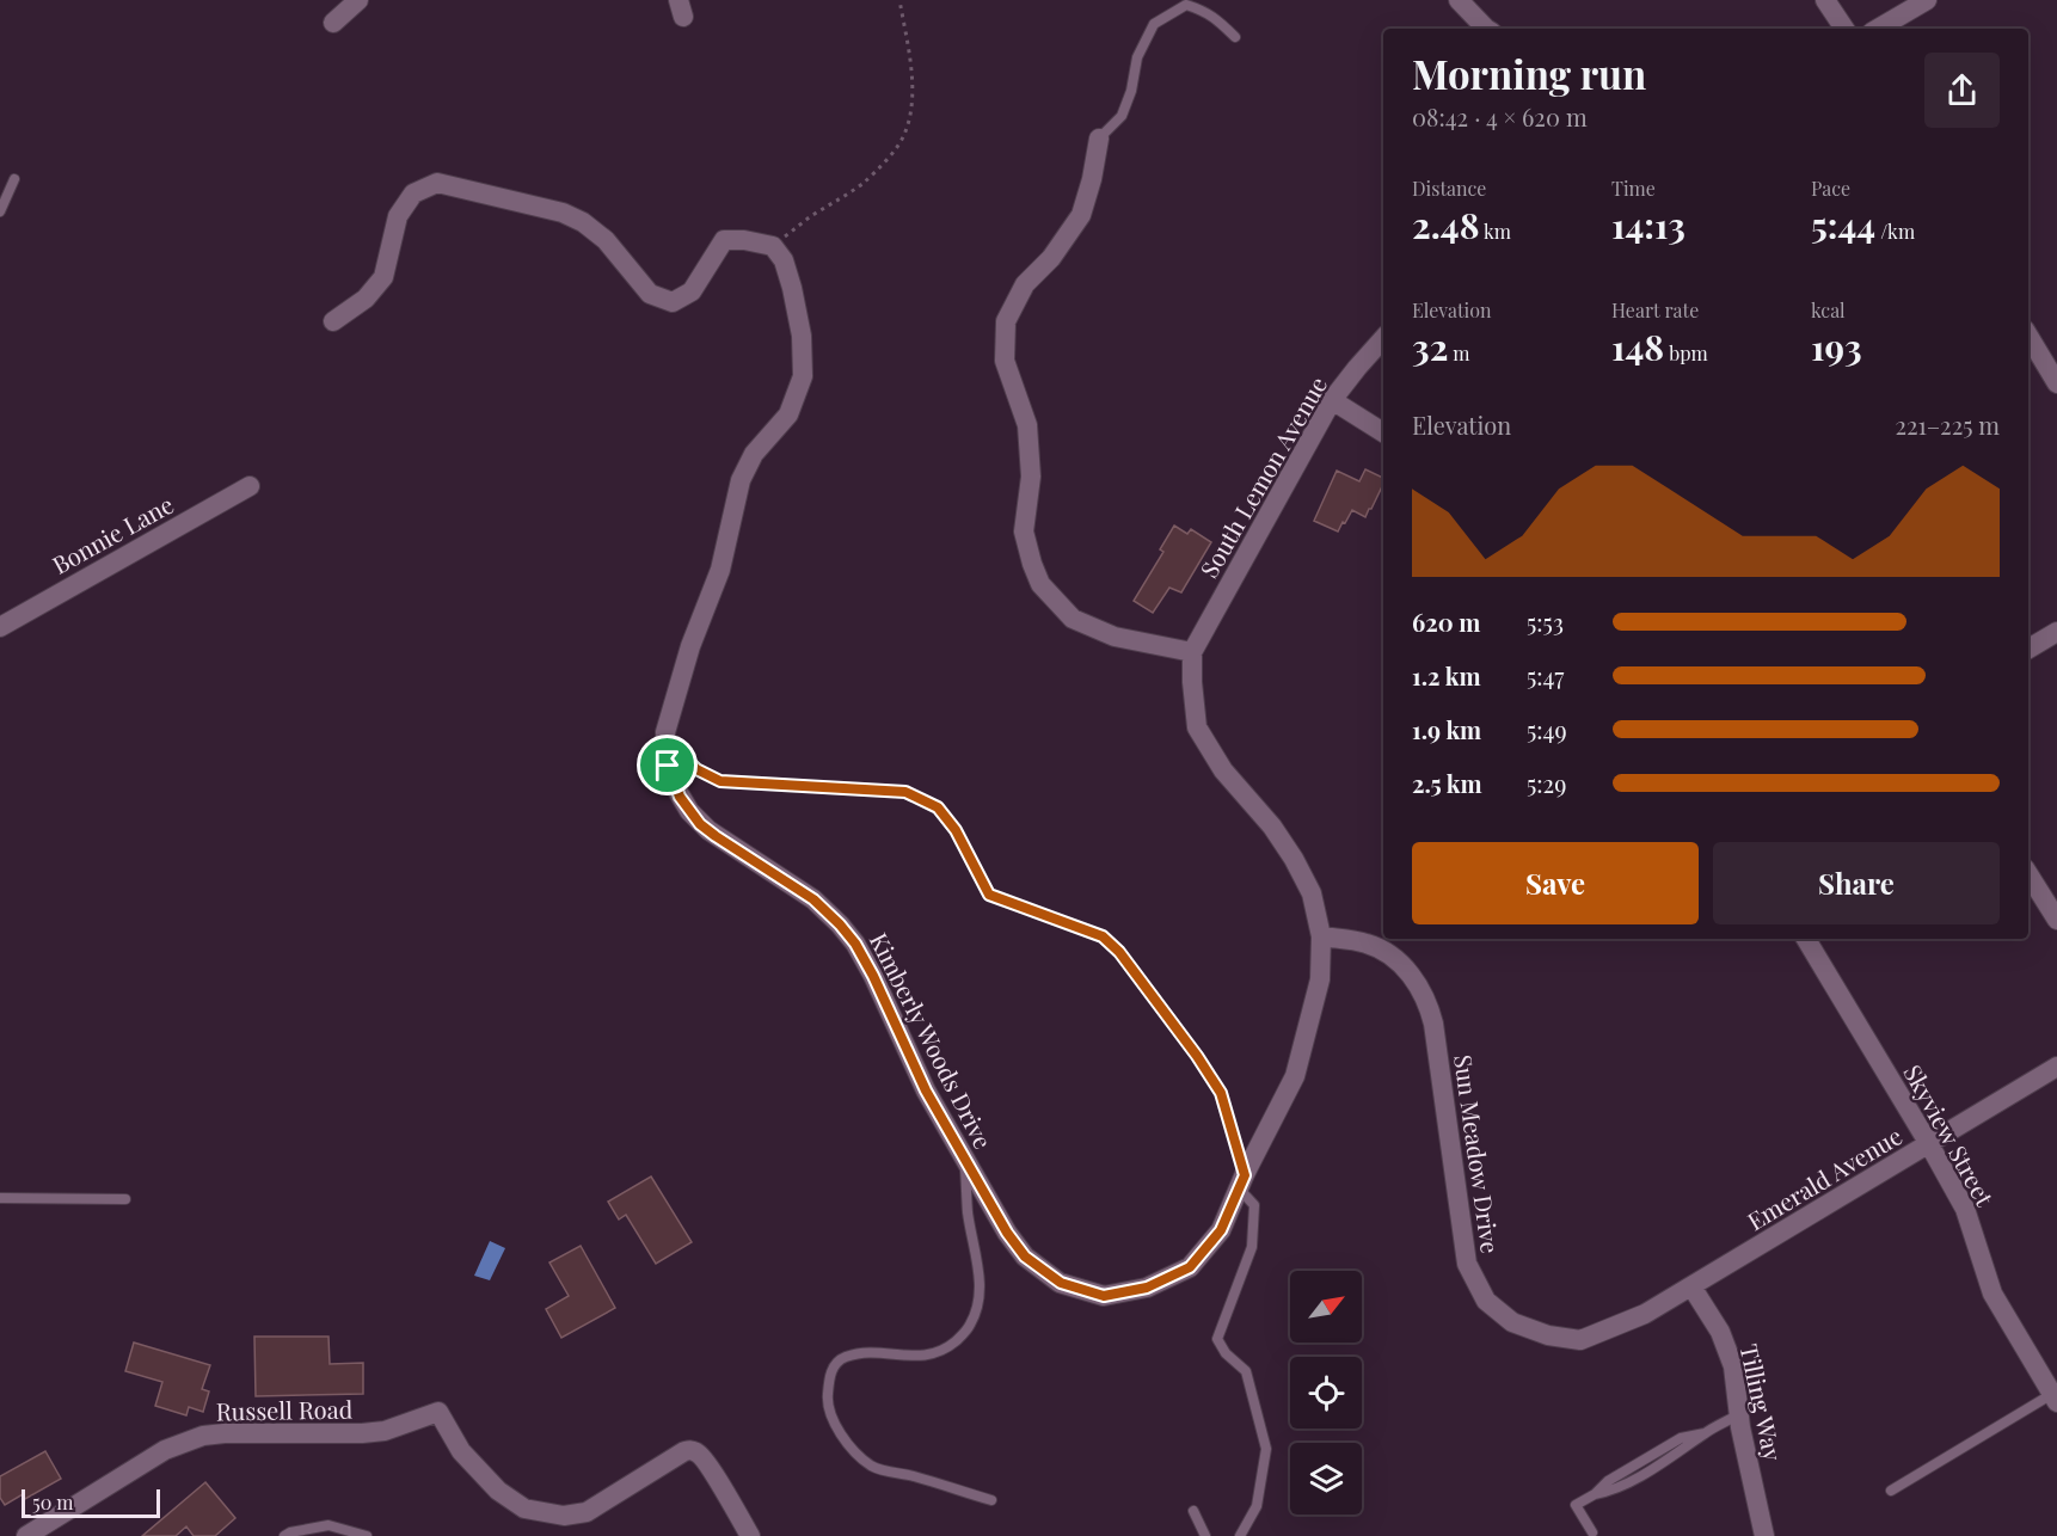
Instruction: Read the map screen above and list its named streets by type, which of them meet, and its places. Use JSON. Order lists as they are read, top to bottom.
{
  "streets": {
    "street": [
      "South Lemon Avenue",
      "Bonnie Lane",
      "Kimberly Woods Drive",
      "Skyview Street",
      "Sun Meadow Drive",
      "Emerald Avenue",
      "Tilling Way",
      "Russell Road"
    ]
  },
  "crossings": [
    ["South Lemon Avenue", "Kimberly Woods Drive"],
    ["Kimberly Woods Drive", "Sun Meadow Drive"],
    ["Skyview Street", "Emerald Avenue"],
    ["Sun Meadow Drive", "Emerald Avenue"],
    ["Sun Meadow Drive", "Tilling Way"],
    ["Emerald Avenue", "Tilling Way"]
  ],
  "scale_bar": "50 m",
  "north": "top right",
  "page": {
    "heading": ["Morning run", "08:42 · 4 × 620 m"],
    "stats": [
      ["Distance", "2.48 km"],
      ["Time", "14:13"],
      ["Pace", "5:44 /km"],
      ["Elevation", "32 m"],
      ["Heart rate", "148 bpm"],
      ["kcal", "193"]
    ],
    "chart": ["Elevation", "221–225 m"],
    "list": [
      {
        "name": "620 m",
        "note": "5:53"
      },
      {
        "name": "1.2 km",
        "note": "5:47"
      },
      {
        "name": "1.9 km",
        "note": "5:49"
      },
      {
        "name": "2.5 km",
        "note": "5:29"
      }
    ],
    "buttons": ["Save", "Share"],
    "scale": "50 m"
  }
}
